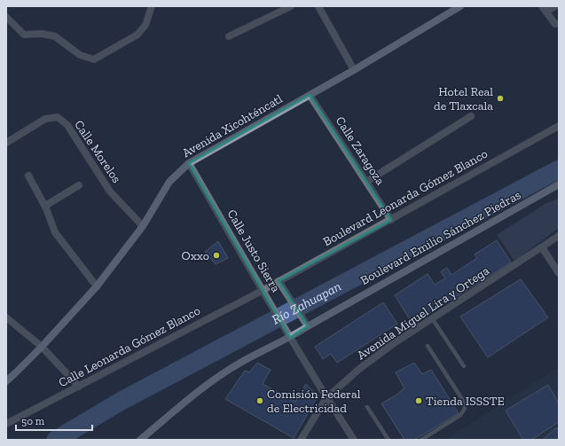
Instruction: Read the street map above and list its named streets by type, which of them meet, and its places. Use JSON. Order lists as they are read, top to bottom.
{
  "streets": {
    "street": [
      "Avenida Xicohténcatl",
      "Calle Zaragoza",
      "Calle Morelos",
      "Boulevard Leonarda Gómez Blanco",
      "Boulevard Emilio Sánchez Piedras",
      "Calle Justo Sierra",
      "Avenida Miguel Lira y Ortega",
      "Calle Leonarda Gómez Blanco"
    ]
  },
  "crossings": [
    ["Avenida Xicohténcatl", "Calle Zaragoza"],
    ["Avenida Xicohténcatl", "Calle Morelos"],
    ["Avenida Xicohténcatl", "Calle Justo Sierra"],
    ["Calle Zaragoza", "Boulevard Leonarda Gómez Blanco"],
    ["Boulevard Leonarda Gómez Blanco", "Calle Justo Sierra"],
    ["Boulevard Leonarda Gómez Blanco", "Calle Leonarda Gómez Blanco"],
    ["Boulevard Emilio Sánchez Piedras", "Calle Justo Sierra"],
    ["Calle Justo Sierra", "Avenida Miguel Lira y Ortega"],
    ["Calle Justo Sierra", "Calle Leonarda Gómez Blanco"]
  ],
  "water": ["Río Zahuapan"],
  "places": [
    "Hotel Real de Tlaxcala",
    "Oxxo",
    "Comisión Federal de Electricidad",
    "Tienda ISSSTE"
  ],
  "scale_bar": "50 m"
}
